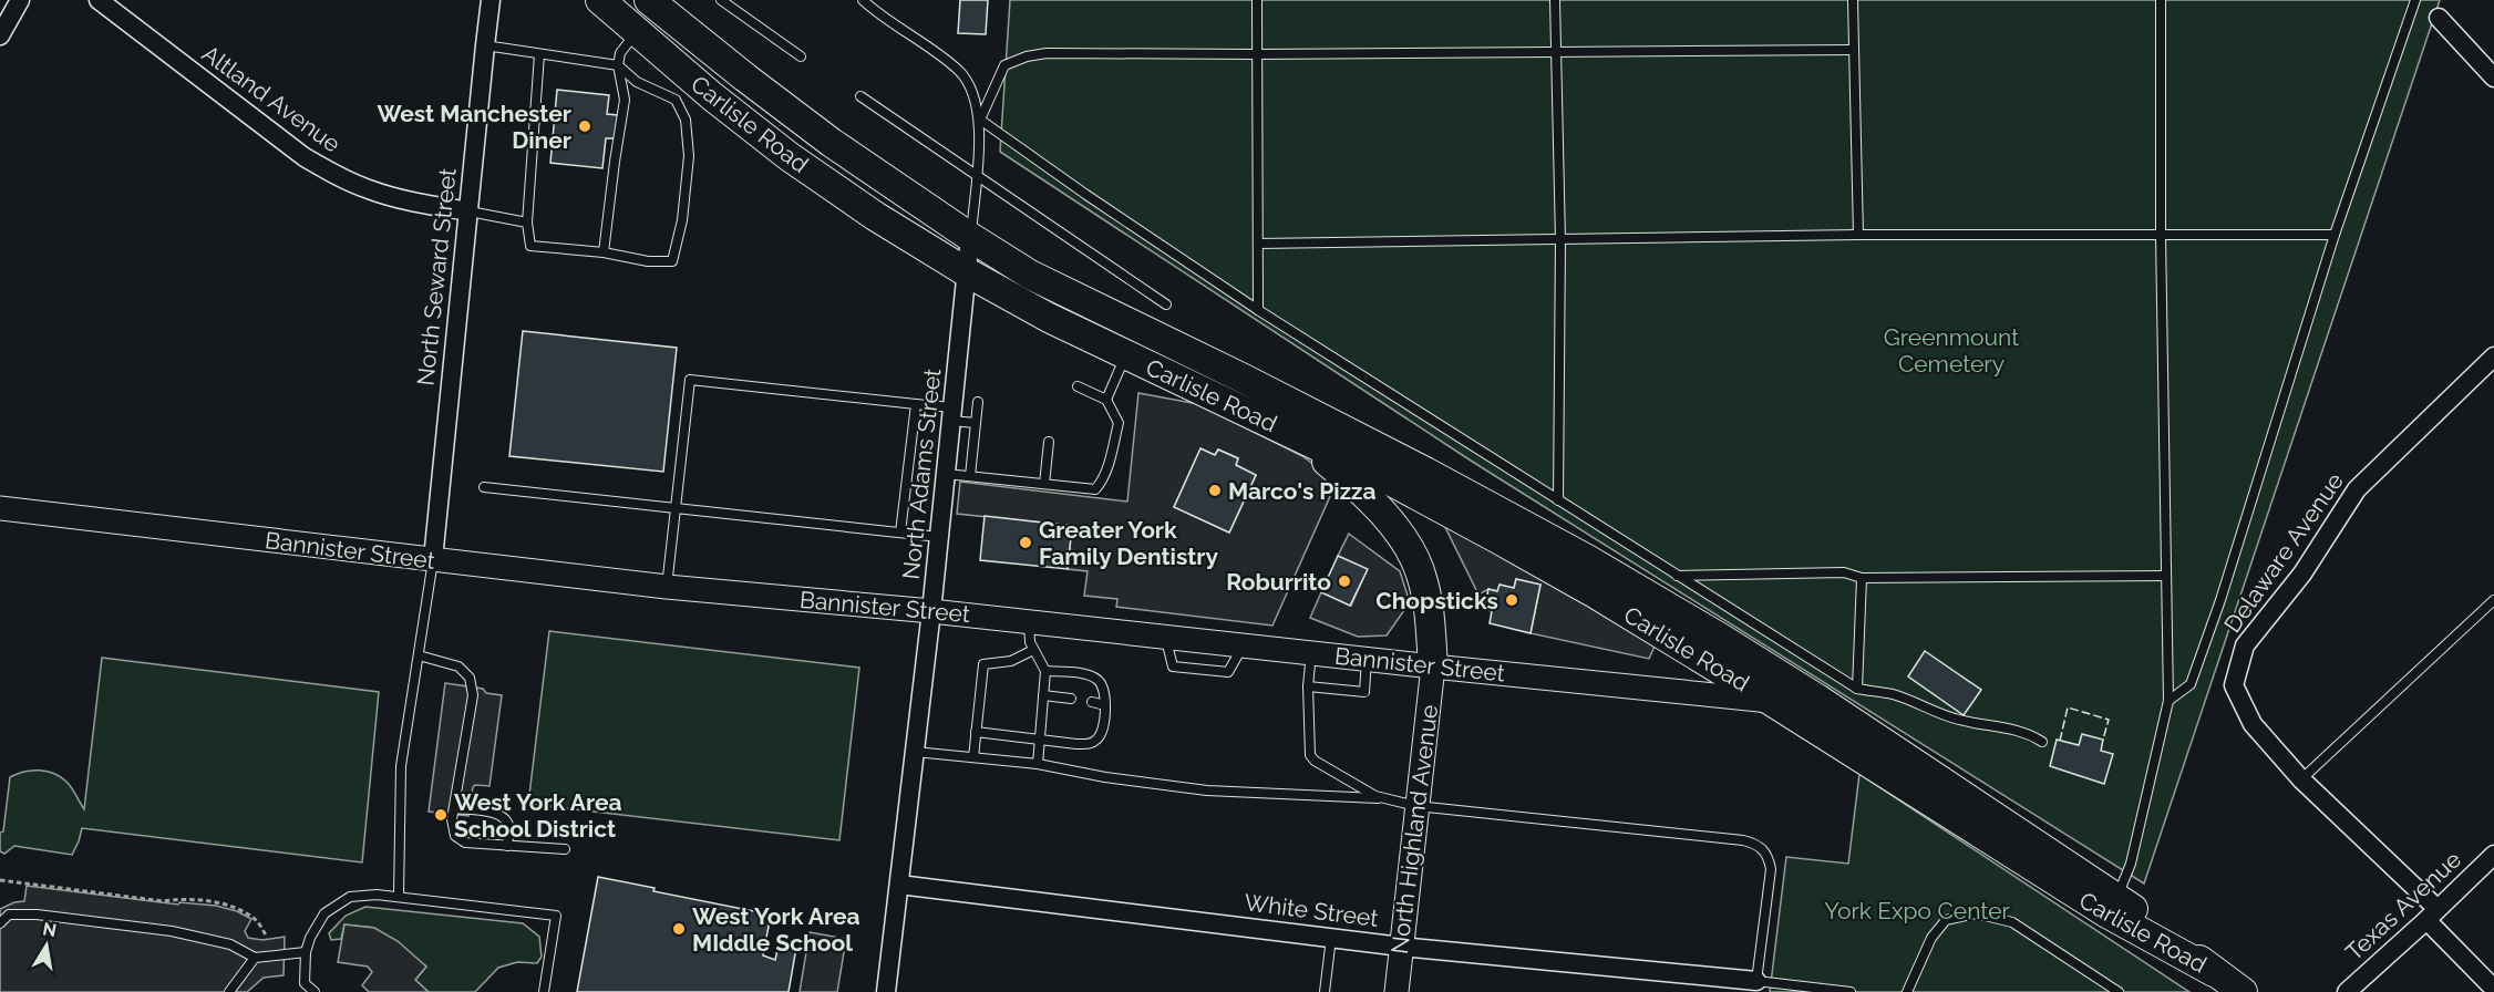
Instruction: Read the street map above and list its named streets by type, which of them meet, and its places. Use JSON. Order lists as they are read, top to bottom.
{
  "streets": {
    "main road": ["Carlisle Road"],
    "street": [
      "Altland Avenue",
      "North Seward Street",
      "North Adams Street",
      "Bannister Street",
      "Delaware Avenue",
      "North Highland Avenue",
      "Texas Avenue",
      "White Street"
    ]
  },
  "crossings": [
    ["Altland Avenue", "North Seward Street"],
    ["Carlisle Road", "North Adams Street"],
    ["Carlisle Road", "Bannister Street"],
    ["North Seward Street", "Bannister Street"],
    ["North Adams Street", "Bannister Street"],
    ["North Adams Street", "White Street"],
    ["Bannister Street", "North Highland Avenue"],
    ["Delaware Avenue", "Texas Avenue"],
    ["North Highland Avenue", "White Street"]
  ],
  "parks": ["Greenmount Cemetery", "York Expo Center"],
  "places": [
    "West Manchester Diner",
    "Marco's Pizza",
    "Greater York Family Dentistry",
    "Roburrito",
    "Chopsticks",
    "West York Area School District",
    "West York Area MIddle School"
  ],
  "north": "top"
}
